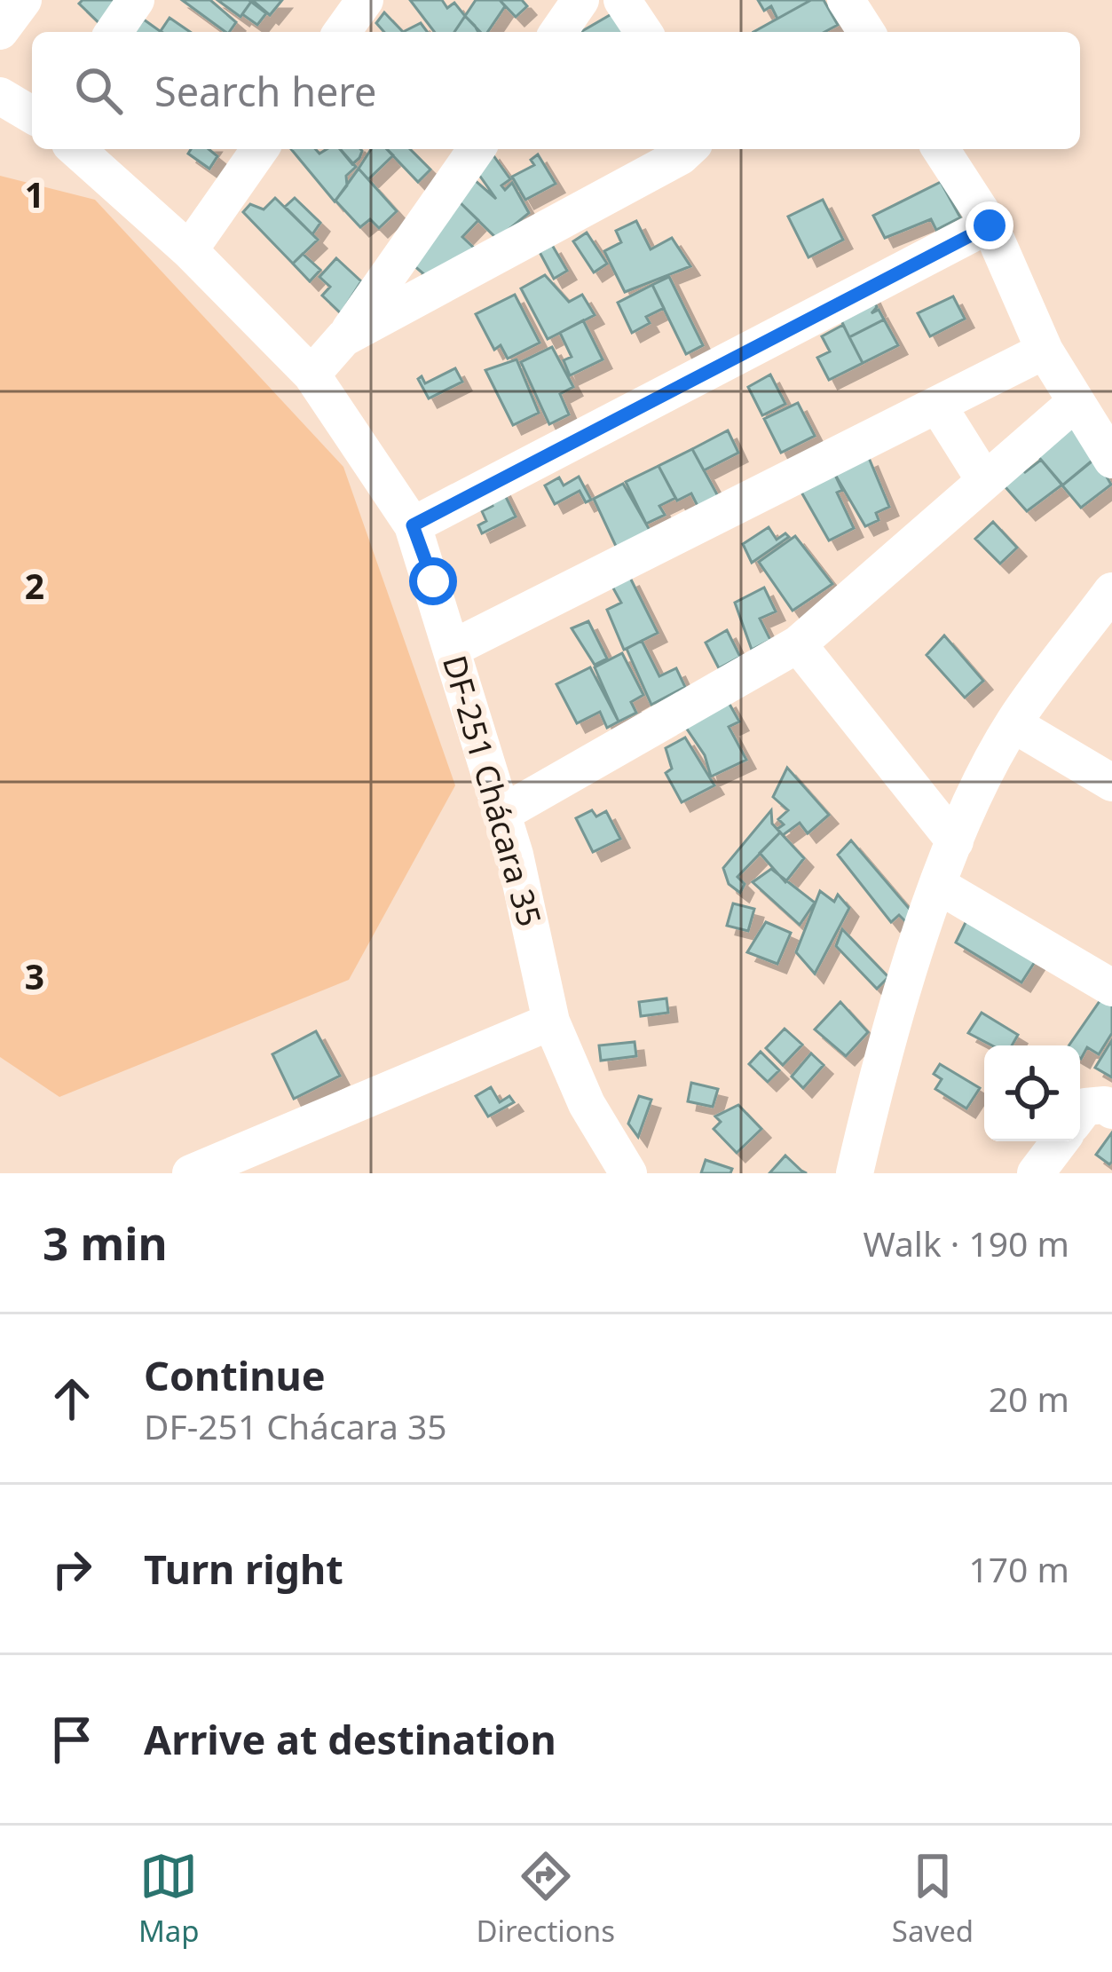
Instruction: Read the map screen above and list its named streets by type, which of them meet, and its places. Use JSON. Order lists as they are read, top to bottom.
{
  "streets": {
    "street": ["DF-251 Chácara 35"]
  },
  "page": {
    "search": "Search here",
    "heading": ["3 min", "Walk · 190 m"],
    "list": [
      ["Continue", "DF-251 Chácara 35", "20 m"],
      ["Turn right", "170 m"],
      "Arrive at destination"
    ],
    "nav": ["Map", "Directions", "Saved"]
  },
  "grid": {
    "rows": ["1", "2", "3"]
  }
}
